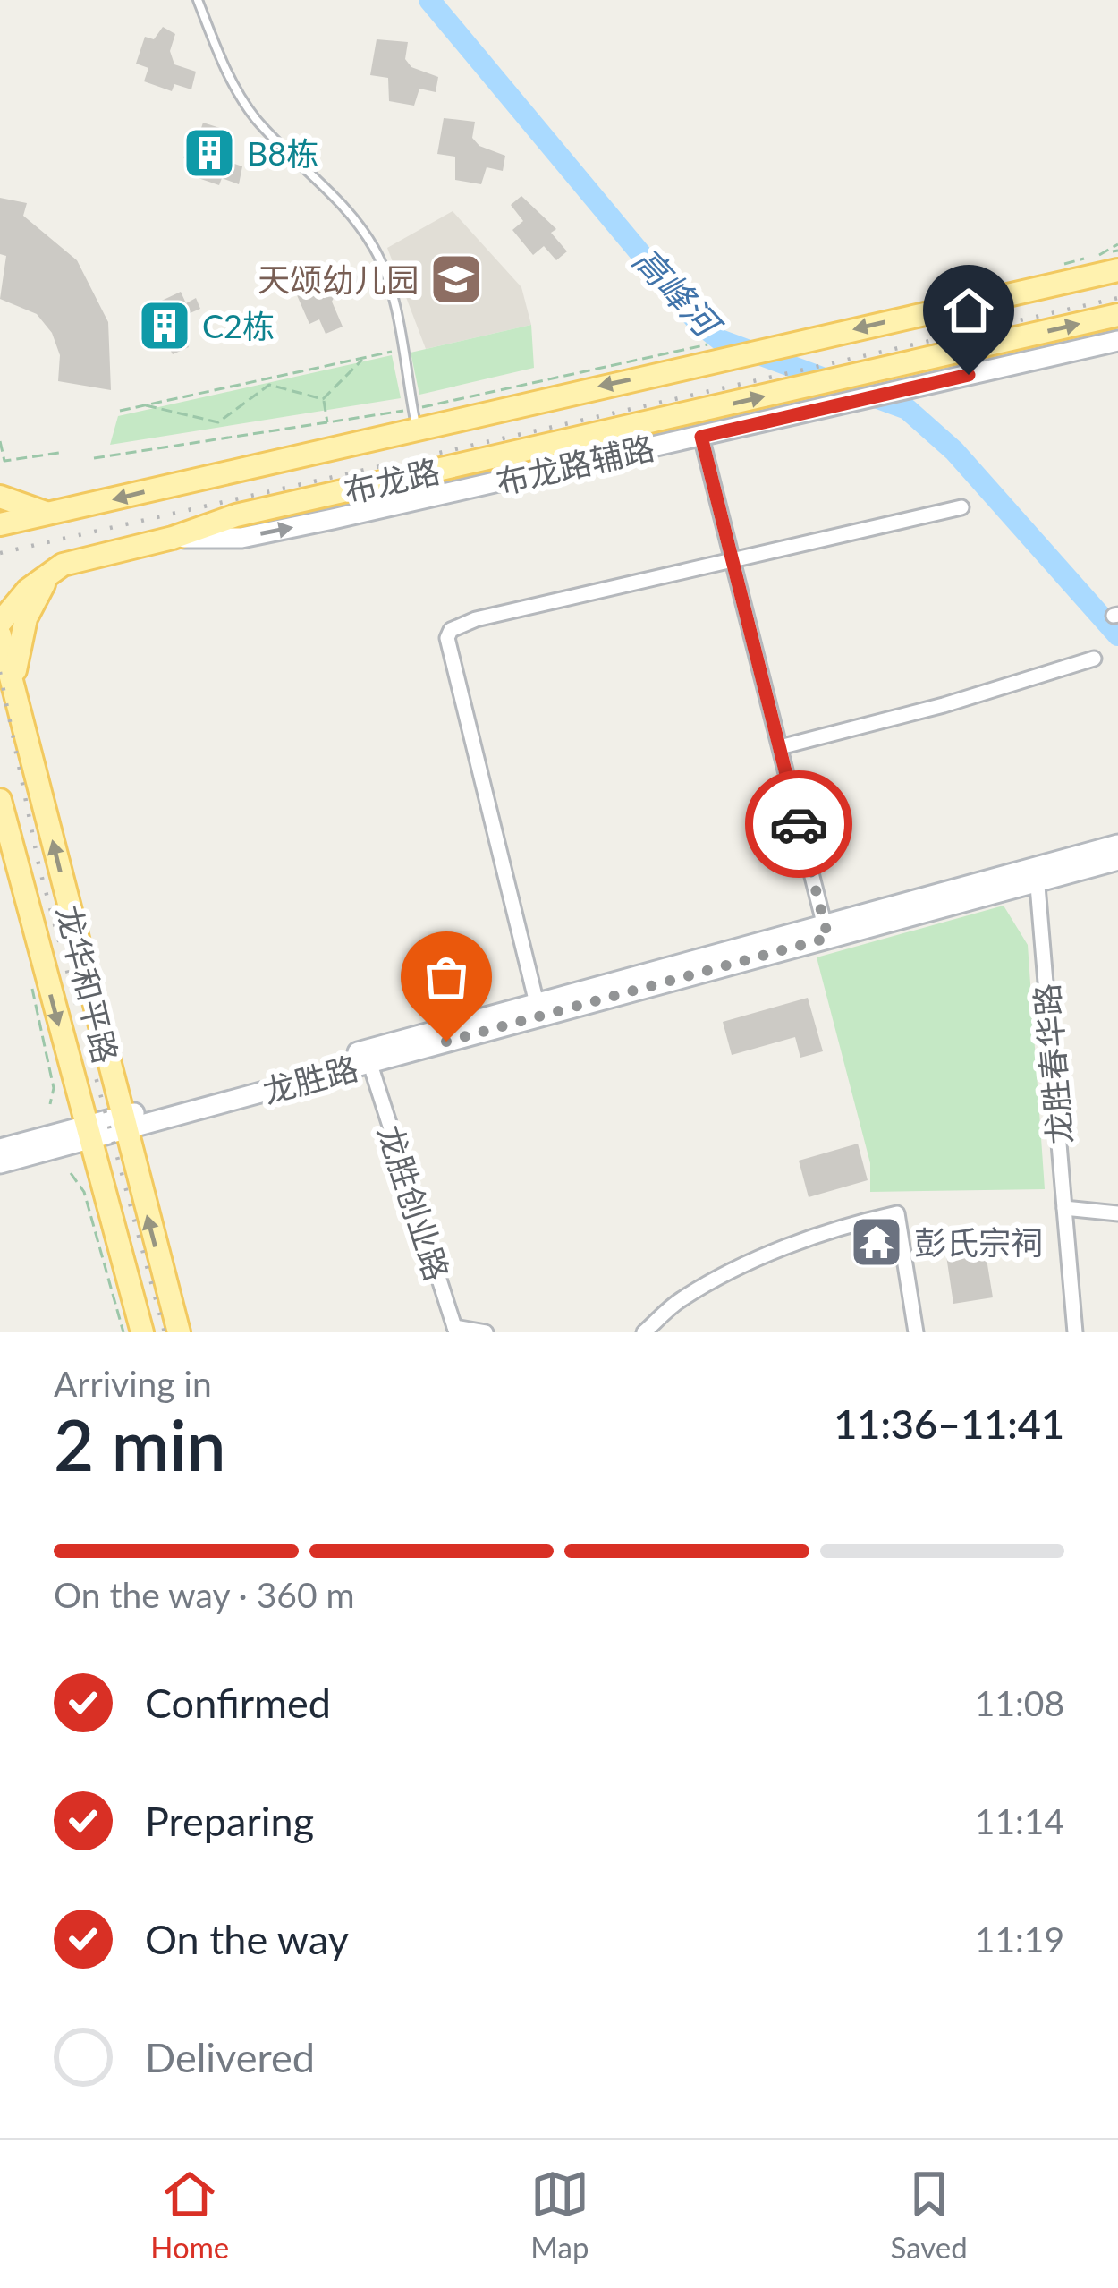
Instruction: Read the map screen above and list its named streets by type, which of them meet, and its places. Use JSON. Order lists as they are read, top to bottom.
{
  "streets": {
    "main road": [
      "布龙路辅路",
      "布龙路",
      "龙华和平路",
      "龙胜路"
    ],
    "street": ["龙胜春华路", "龙胜创业路"]
  },
  "crossings": [
    ["布龙路辅路", "布龙路"],
    ["龙华和平路", "龙胜路"],
    ["龙胜春华路", "龙胜路"]
  ],
  "one_way": ["布龙路辅路"],
  "water": ["高峰河"],
  "places": {
    "building": ["B8栋", "C2栋"],
    "school or university": ["天颂幼儿园"],
    "temple": ["彭氏宗祠"]
  },
  "page": {
    "heading": ["2 min", "Arriving in", "11:36–11:41"],
    "bar": "On the way · 360 m",
    "list": [
      ["Confirmed", "11:08"],
      ["Preparing", "11:14"],
      ["On the way", "11:19"],
      "Delivered"
    ],
    "tabs": ["Home", "Map", "Saved"]
  }
}
